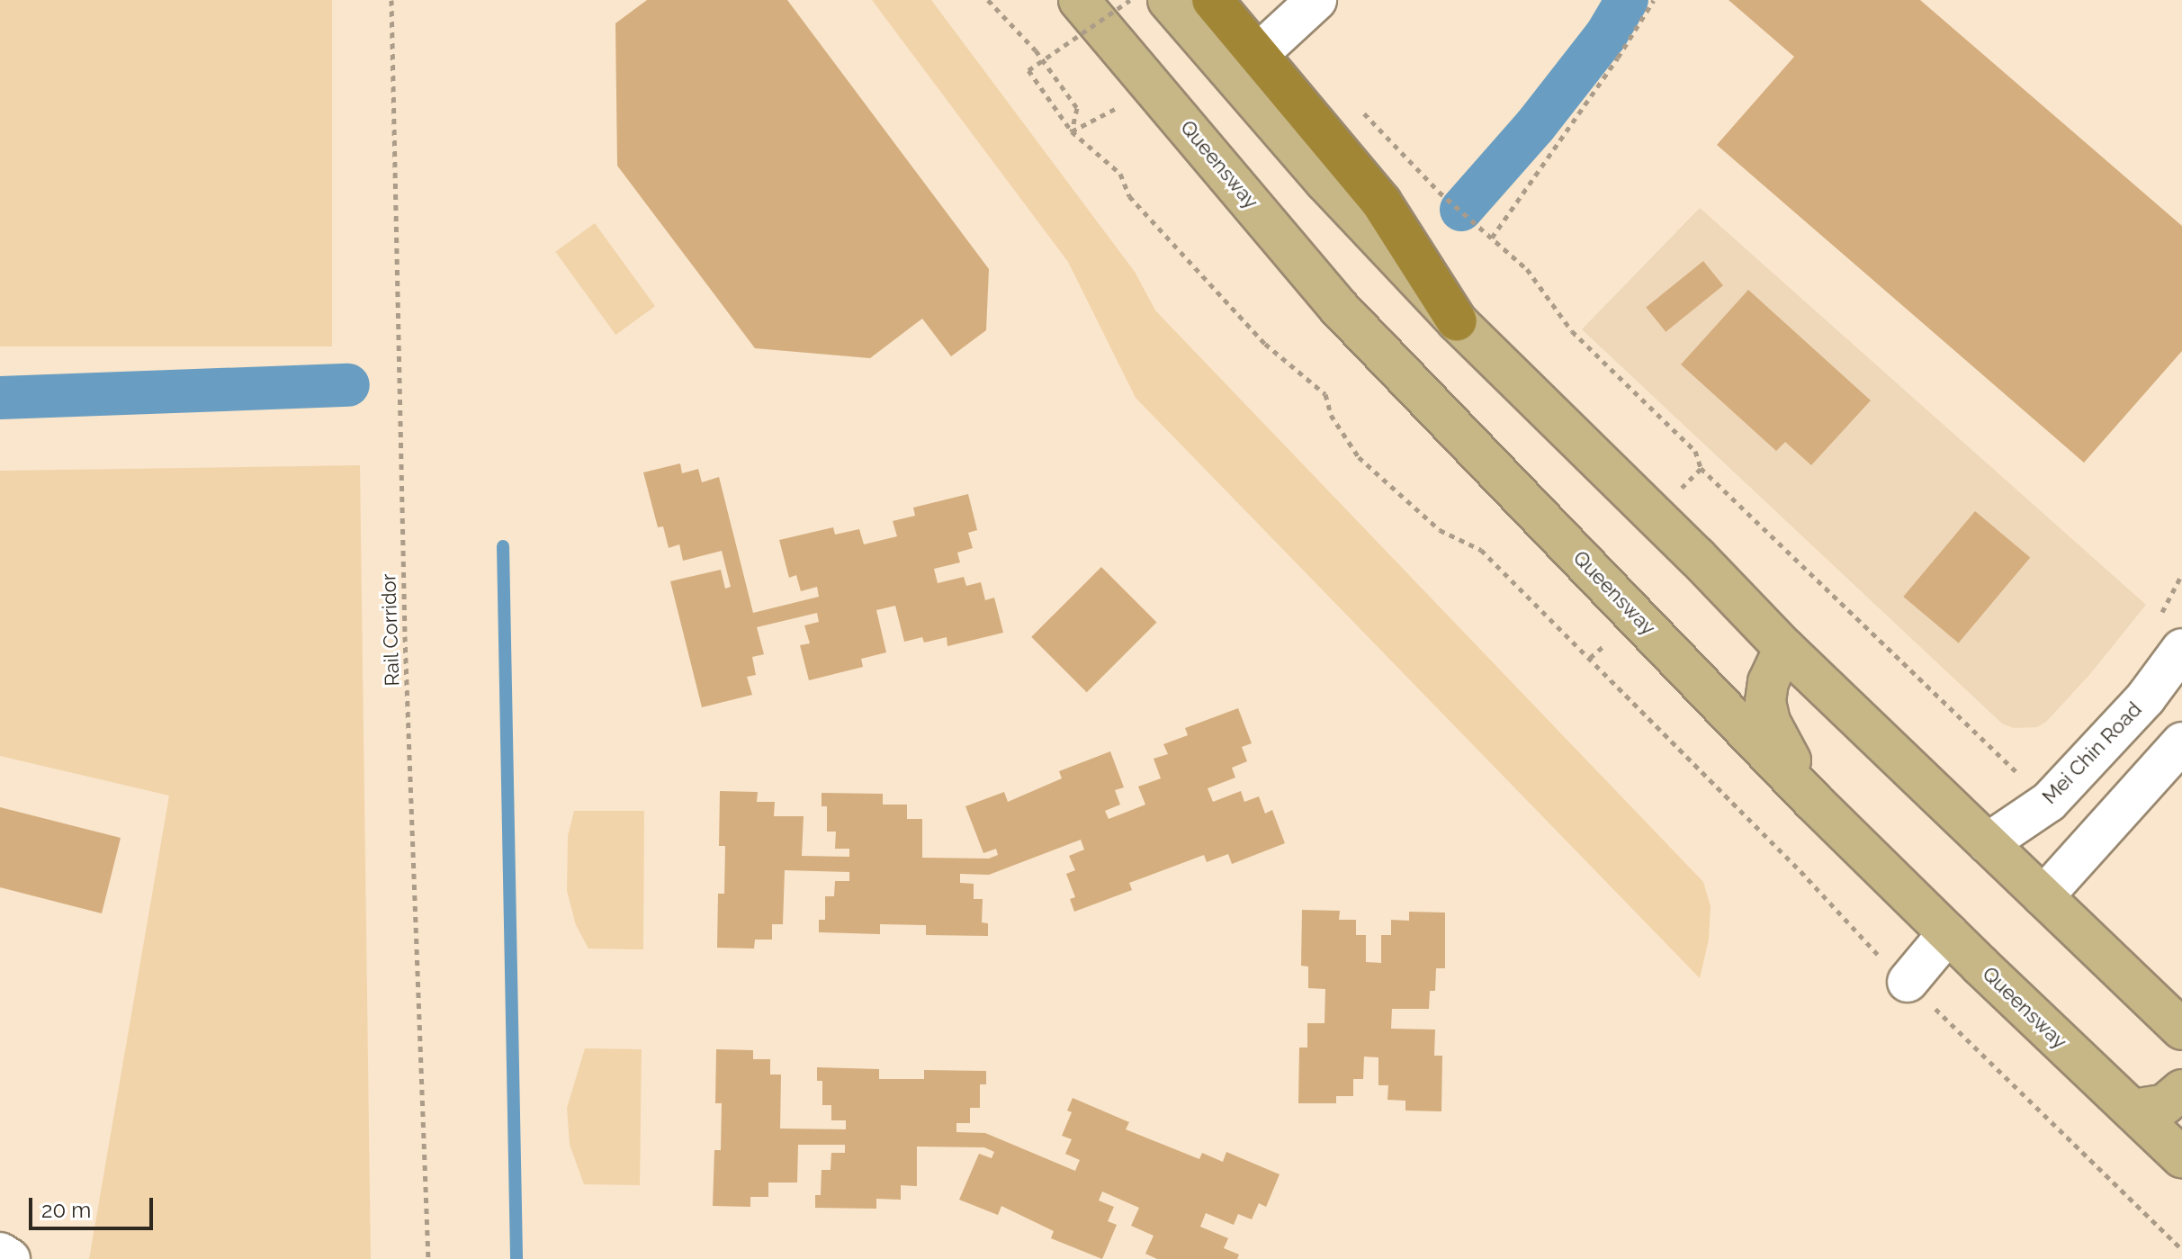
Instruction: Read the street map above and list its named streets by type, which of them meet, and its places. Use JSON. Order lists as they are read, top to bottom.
{
  "streets": {
    "main road": ["Queensway"],
    "street": ["Mei Chin Road"],
    "path": ["Rail Corridor"]
  },
  "scale_bar": "20 m"
}
